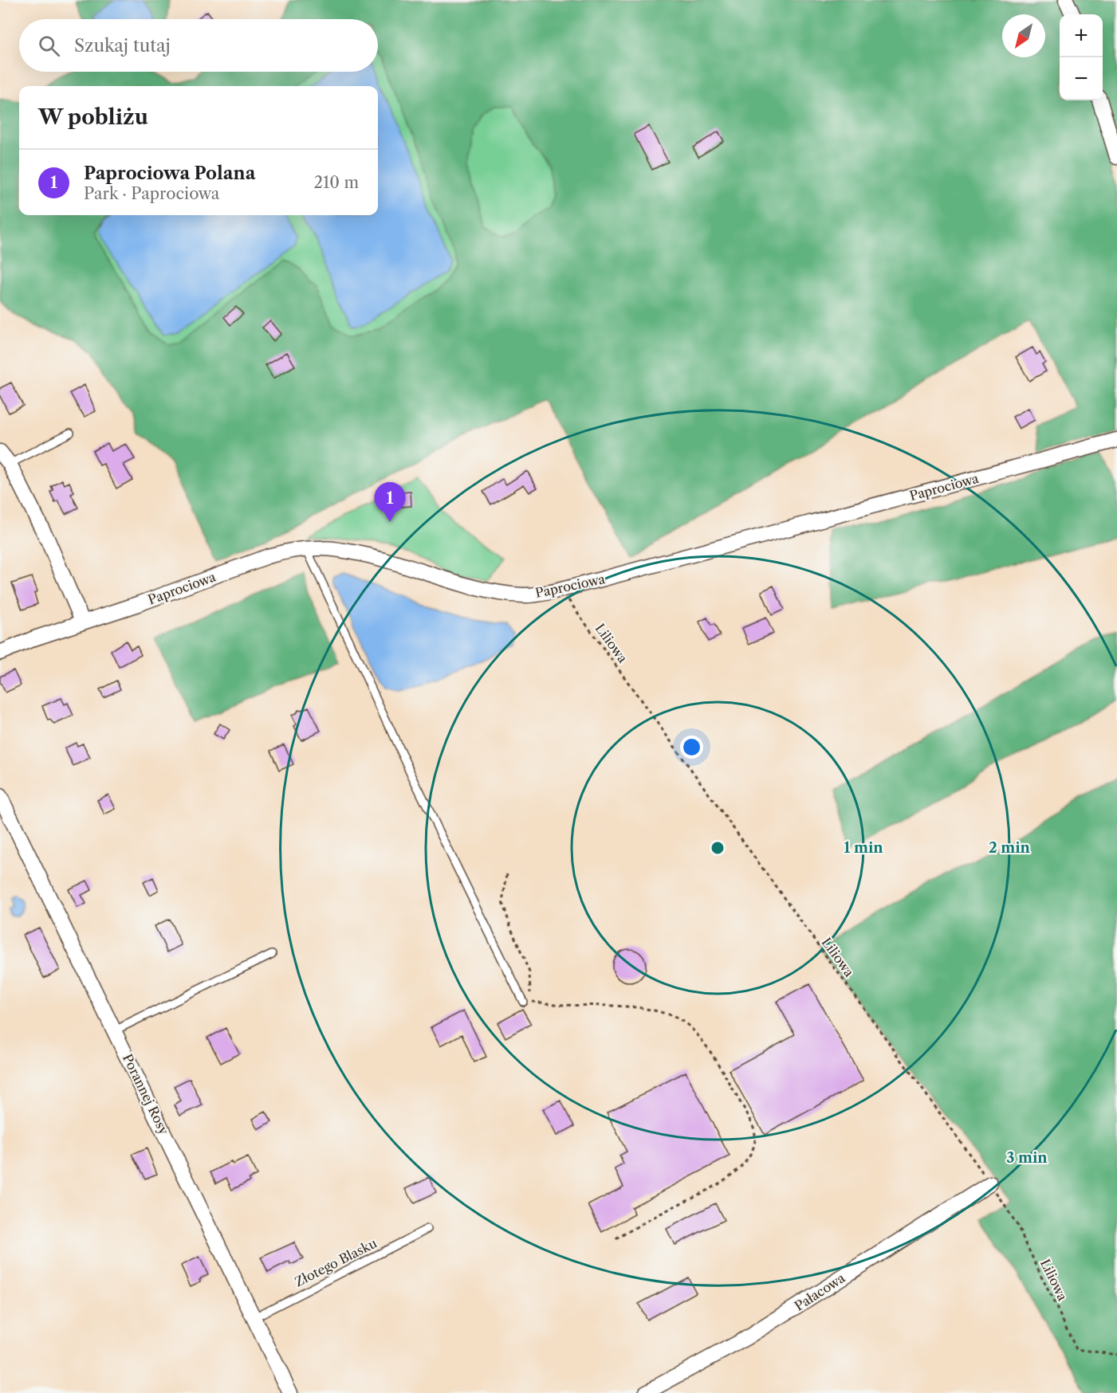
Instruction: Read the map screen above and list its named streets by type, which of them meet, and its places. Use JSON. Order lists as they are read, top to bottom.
{
  "streets": {
    "street": ["Paprociowa", "Porannej Rosy", "Pałacowa"],
    "lane": ["Złotego Blasku"],
    "path": ["Liliowa"]
  },
  "crossings": [
    ["Paprociowa", "Liliowa"],
    ["Liliowa", "Pałacowa"],
    ["Porannej Rosy", "Złotego Blasku"]
  ],
  "north": "bottom left",
  "page": {
    "map_buttons": ["+", "−"],
    "search": "Szukaj tutaj",
    "heading": "W pobliżu",
    "list": [
      {
        "mark": "1",
        "name": "Paprociowa Polana",
        "note": "Park · Paprociowa",
        "value": "210 m"
      }
    ],
    "pins": "1"
  },
  "rings": ["1 min", "2 min", "3 min"]
}
